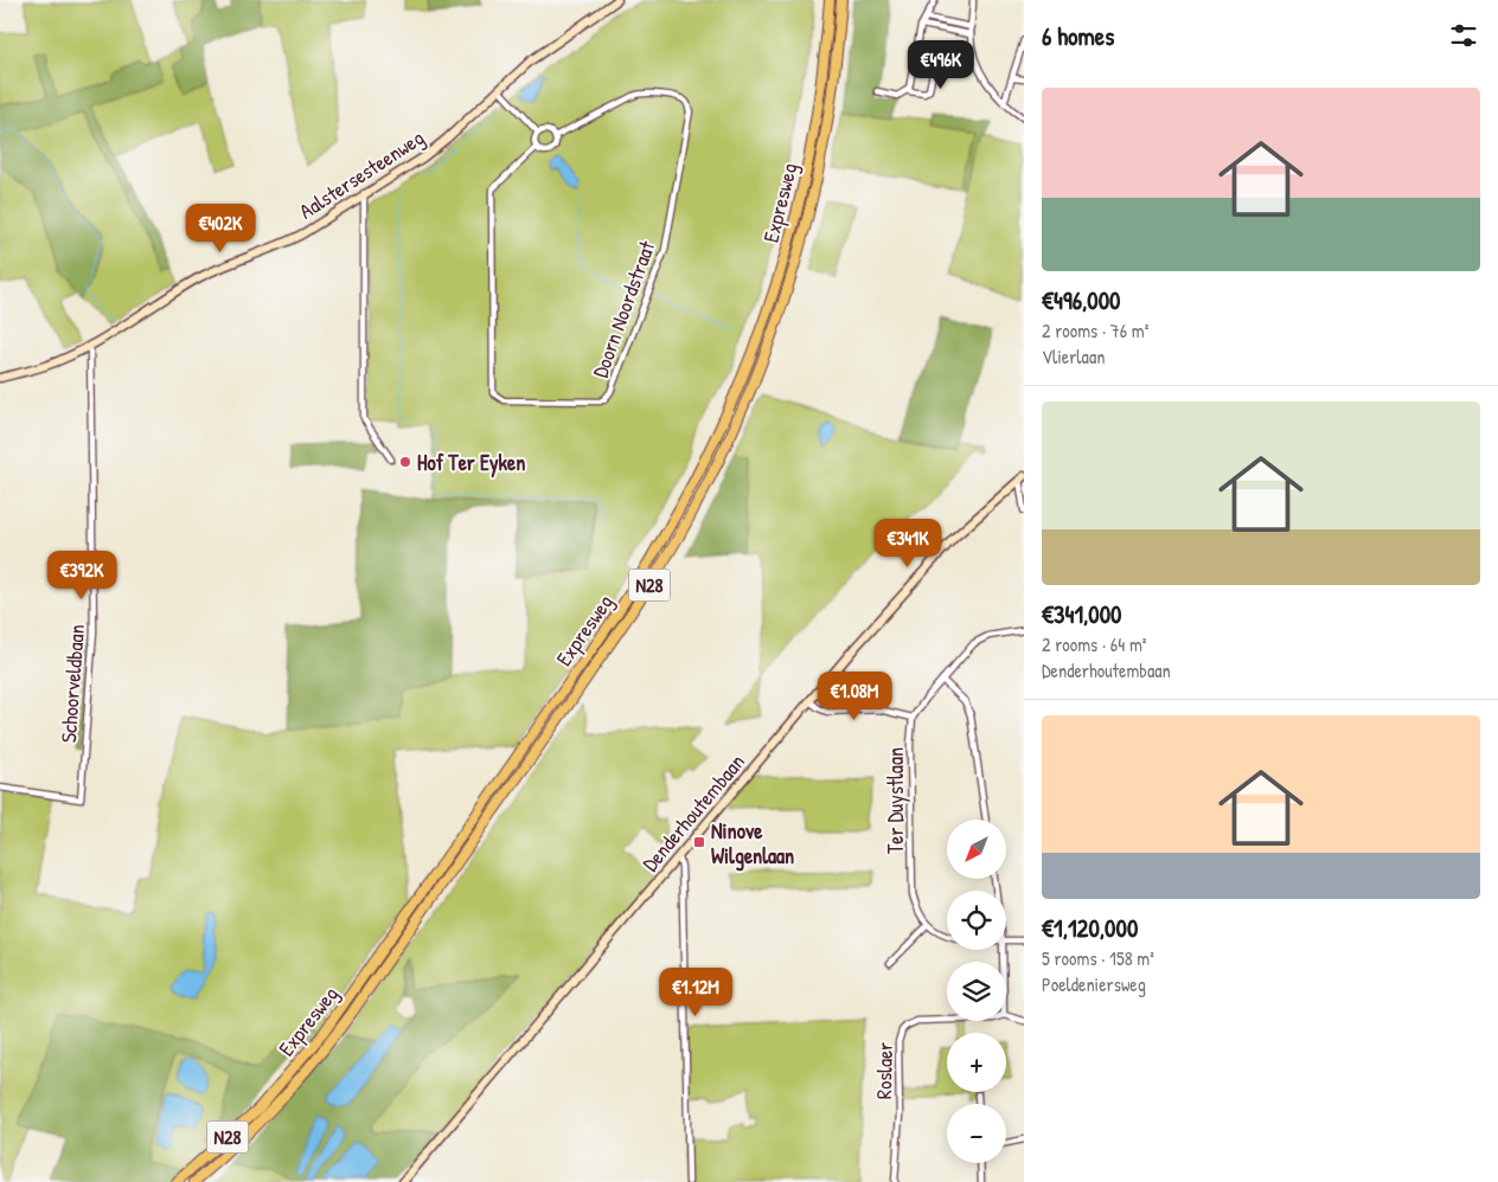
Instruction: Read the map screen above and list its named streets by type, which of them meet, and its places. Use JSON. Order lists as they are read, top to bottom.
{
  "streets": {
    "highway": ["Expresweg", "N28"],
    "street": [
      "Aalstersesteenweg",
      "Doorn Noordstraat",
      "Schoorveldbaan",
      "Ter Duystlaan",
      "Denderhoutembaan",
      "Roslaer"
    ]
  },
  "crossings": [
    ["Aalstersesteenweg", "Schoorveldbaan"]
  ],
  "places": {
    "other": ["Hof Ter Eyken"],
    "transit": ["Ninove Wilgenlaan"]
  },
  "north": "bottom left",
  "page": {
    "heading": "6 homes",
    "price": [
      "€496K",
      "€402K",
      "€341K",
      "€392K",
      "€1.08M",
      "€1.12M"
    ],
    "list": [
      {
        "name": "€496,000",
        "note": "2 rooms · 76 m² · Vlierlaan"
      },
      {
        "name": "€341,000",
        "note": "2 rooms · 64 m² · Denderhoutembaan"
      },
      {
        "name": "€1,120,000",
        "note": "5 rooms · 158 m² · Poeldeniersweg"
      }
    ],
    "map_buttons": ["+", "−"]
  }
}
